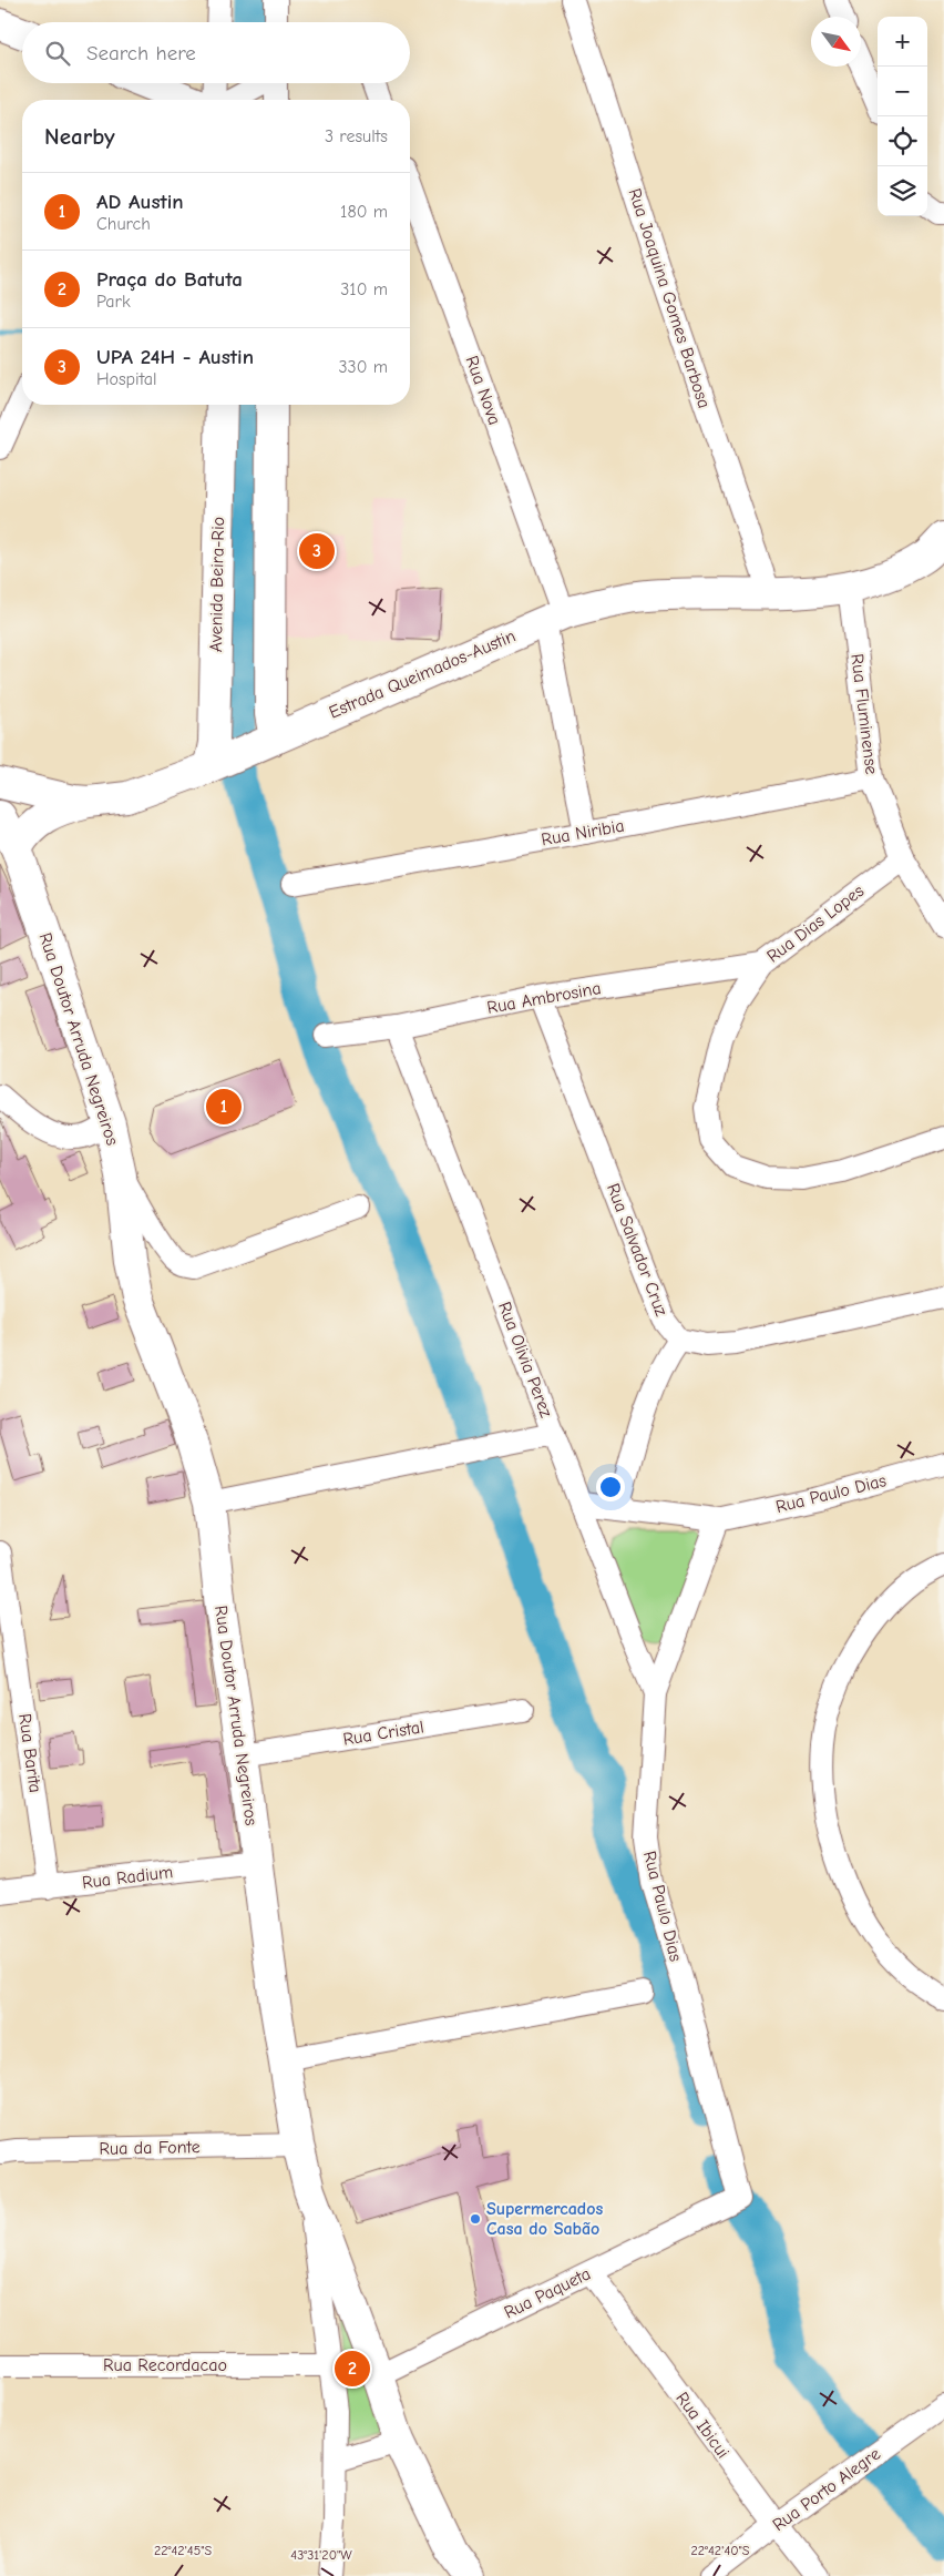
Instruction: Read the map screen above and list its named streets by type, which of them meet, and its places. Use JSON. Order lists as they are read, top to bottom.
{
  "streets": {
    "street": [
      "Rua Joaquina Gomes Barbosa",
      "Rua Nova",
      "Avenida Beira-Rio",
      "Estrada Queimados-Austin",
      "Rua Fluminense",
      "Rua Niribia",
      "Rua Dias Lopes",
      "Rua Ambrosina",
      "Rua Doutor Arruda Negreiros",
      "Rua Salvador Cruz",
      "Rua Olivia Perez",
      "Rua Paulo Dias",
      "Rua Cristal",
      "Rua Barita",
      "Rua Radium",
      "Rua da Fonte",
      "Rua Paqueta",
      "Rua Recordacao",
      "Rua Ibicui",
      "Rua Porto Alegre"
    ]
  },
  "crossings": [
    ["Rua Joaquina Gomes Barbosa", "Estrada Queimados-Austin"],
    ["Rua Nova", "Estrada Queimados-Austin"],
    ["Rua Nova", "Rua Niribia"],
    ["Avenida Beira-Rio", "Estrada Queimados-Austin"],
    ["Estrada Queimados-Austin", "Rua Fluminense"],
    ["Rua Fluminense", "Rua Niribia"],
    ["Rua Fluminense", "Rua Dias Lopes"],
    ["Rua Dias Lopes", "Rua Ambrosina"],
    ["Rua Ambrosina", "Rua Salvador Cruz"],
    ["Rua Ambrosina", "Rua Olivia Perez"],
    ["Rua Doutor Arruda Negreiros", "Rua Cristal"],
    ["Rua Doutor Arruda Negreiros", "Rua Radium"],
    ["Rua Doutor Arruda Negreiros", "Rua da Fonte"],
    ["Rua Doutor Arruda Negreiros", "Rua Paqueta"],
    ["Rua Olivia Perez", "Rua Paulo Dias"],
    ["Rua Paulo Dias", "Rua Paqueta"],
    ["Rua Barita", "Rua Radium"],
    ["Rua Paqueta", "Rua Ibicui"],
    ["Rua Ibicui", "Rua Porto Alegre"]
  ],
  "places": ["Supermercados Casa do Sabão"],
  "north": "bottom right",
  "page": {
    "map_buttons": ["+", "−"],
    "search": "Search here",
    "heading": ["Nearby", "3 results"],
    "list": [
      {
        "mark": "1",
        "name": "AD Austin",
        "note": "Church",
        "value": "180 m"
      },
      {
        "mark": "2",
        "name": "Praça do Batuta",
        "note": "Park",
        "value": "310 m"
      },
      {
        "mark": "3",
        "name": "UPA 24H - Austin",
        "note": "Hospital",
        "value": "330 m"
      }
    ],
    "pins": ["3", "1", "2"]
  },
  "coordinates": ["22°42'45\"S", "22°42'40\"S", "43°31'20\"W"]
}
